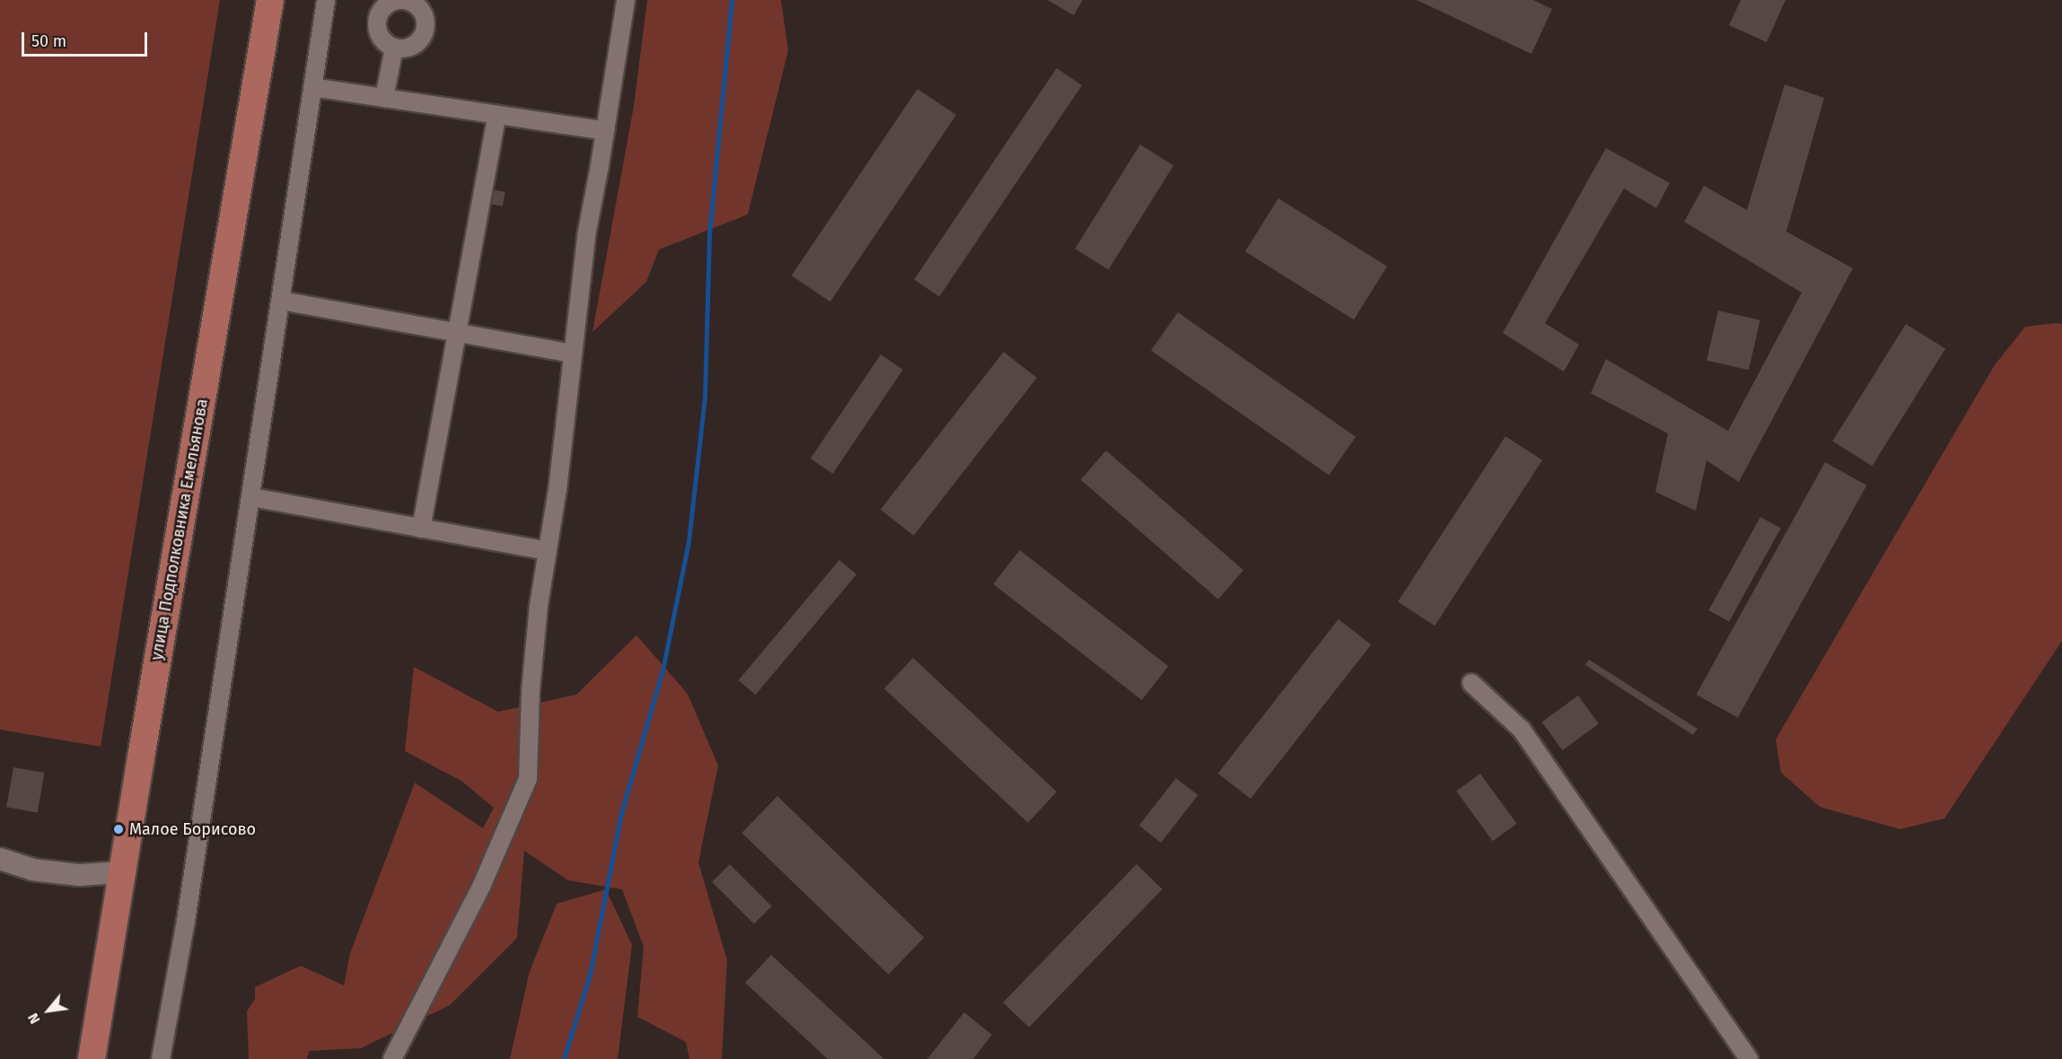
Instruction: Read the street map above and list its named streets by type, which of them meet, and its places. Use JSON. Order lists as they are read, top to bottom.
{
  "streets": {
    "main road": ["улица Подполковника Емельянова"]
  },
  "places": ["Малое Борисово"],
  "scale_bar": "50 m",
  "north": "bottom left"
}
